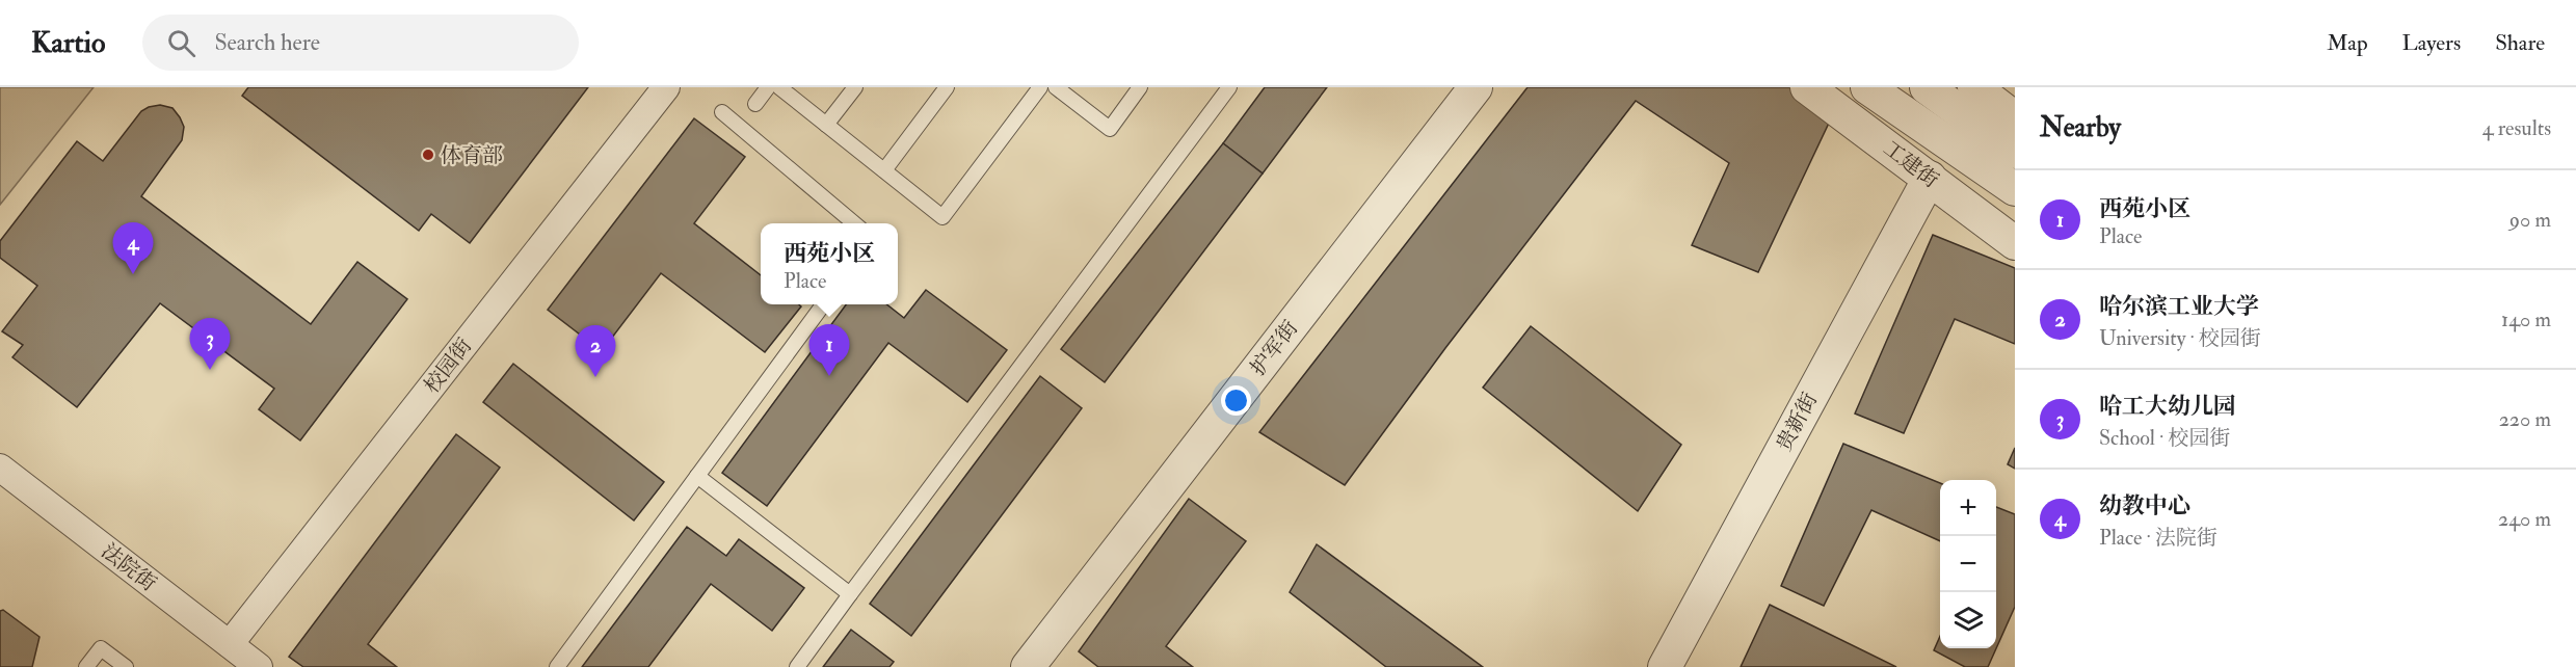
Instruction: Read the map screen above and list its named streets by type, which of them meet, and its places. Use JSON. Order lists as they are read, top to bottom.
{
  "streets": {
    "street": [
      "工建街",
      "护军街",
      "校园街",
      "贵新街",
      "法院街"
    ]
  },
  "crossings": [
    ["工建街", "贵新街"],
    ["校园街", "法院街"]
  ],
  "places": ["体育部"],
  "page": {
    "header": "Kartio",
    "search": "Search here",
    "nav": ["Map", "Layers", "Share"],
    "heading": ["Nearby", "4 results"],
    "list": [
      {
        "mark": "1",
        "name": "西苑小区",
        "note": "Place",
        "value": "90 m"
      },
      {
        "mark": "2",
        "name": "哈尔滨工业大学",
        "note": "University · 校园街",
        "value": "140 m"
      },
      {
        "mark": "3",
        "name": "哈工大幼儿园",
        "note": "School · 校园街",
        "value": "220 m"
      },
      {
        "mark": "4",
        "name": "幼教中心",
        "note": "Place · 法院街",
        "value": "240 m"
      }
    ],
    "pins": [
      "4",
      "3",
      "1",
      "2"
    ],
    "popup": ["西苑小区", "Place"],
    "map_buttons": ["+", "−"]
  }
}
